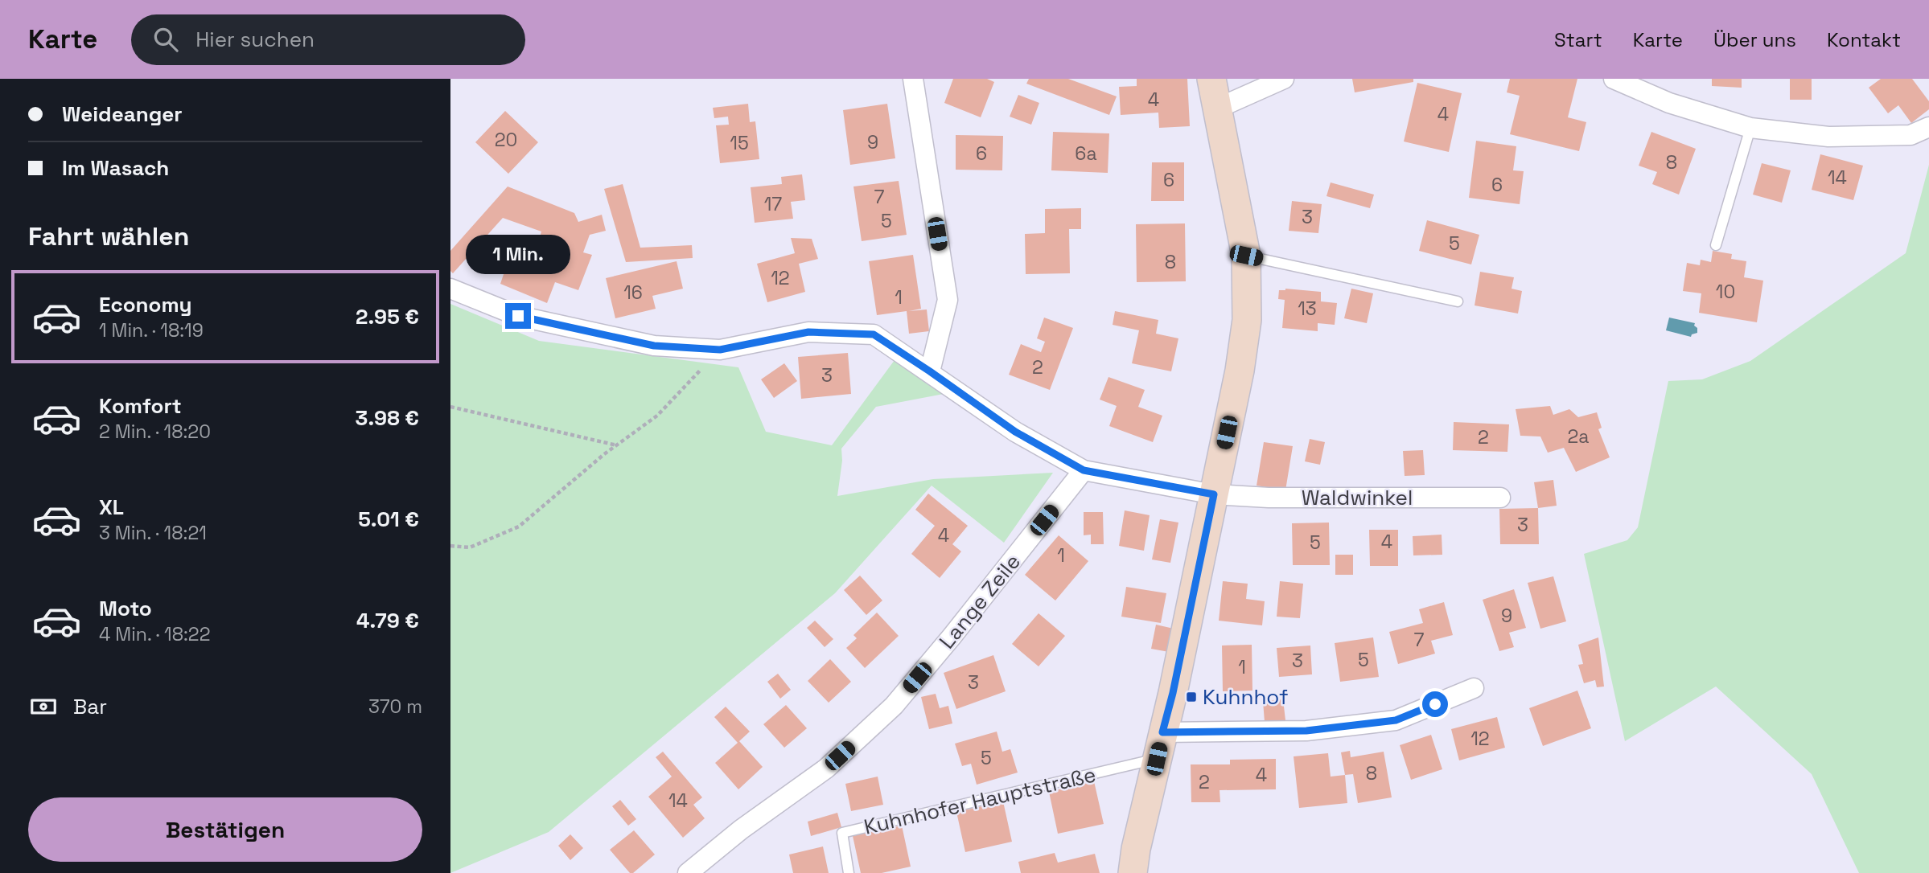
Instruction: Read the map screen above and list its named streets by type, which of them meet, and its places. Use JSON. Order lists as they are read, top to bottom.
{
  "streets": {
    "street": ["Waldwinkel", "Lange Zeile"],
    "lane": ["Kuhnhofer Hauptstraße"]
  },
  "places": {
    "transit": ["Kuhnhof"]
  },
  "house_numbers": [
    "4",
    "4",
    "20",
    "9",
    "15",
    "6",
    "6a",
    "8",
    "14",
    "6",
    "6",
    "7",
    "17",
    "3",
    "5",
    "5",
    "8",
    "12",
    "10",
    "16",
    "1",
    "13",
    "2",
    "3",
    "2a",
    "2",
    "3",
    "4",
    "4",
    "5",
    "1",
    "9",
    "7",
    "5",
    "3",
    "1",
    "3",
    "12",
    "5",
    "8",
    "4",
    "2",
    "14"
  ],
  "page": {
    "header": "Karte",
    "search": "Hier suchen",
    "nav": [
      "Start",
      "Karte",
      "Über uns",
      "Kontakt"
    ],
    "banner": ["Weideanger", "Im Wasach"],
    "heading": "Fahrt wählen",
    "bubble": "1 Min.",
    "list": [
      {
        "name": "Economy",
        "note": "1 Min. · 18:19",
        "value": "2.95 €"
      },
      {
        "name": "Komfort",
        "note": "2 Min. · 18:20",
        "value": "3.98 €"
      },
      {
        "name": "XL",
        "note": "3 Min. · 18:21",
        "value": "5.01 €"
      },
      {
        "name": "Moto",
        "note": "4 Min. · 18:22",
        "value": "4.79 €"
      }
    ],
    "pay": ["Bar", "370 m"],
    "buttons": "Bestätigen"
  }
}
